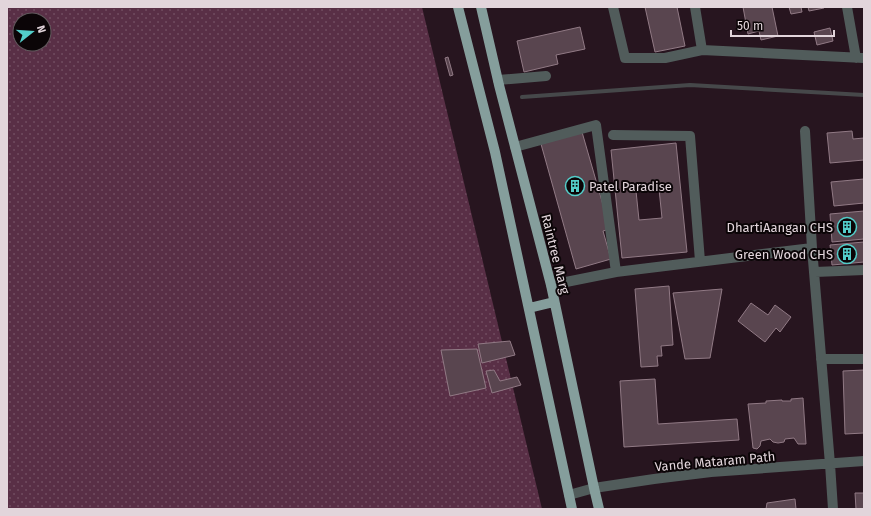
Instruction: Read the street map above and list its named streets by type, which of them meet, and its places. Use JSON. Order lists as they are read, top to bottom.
{
  "streets": {
    "main road": ["Raintree Marg"],
    "street": ["Vande Mataram Path"]
  },
  "crossings": [
    ["Raintree Marg", "Vande Mataram Path"]
  ],
  "places": {
    "building": ["Patel Paradise", "DhartiAangan CHS", "Green Wood CHS"]
  },
  "scale_bar": "50 m",
  "north": "right"
}
